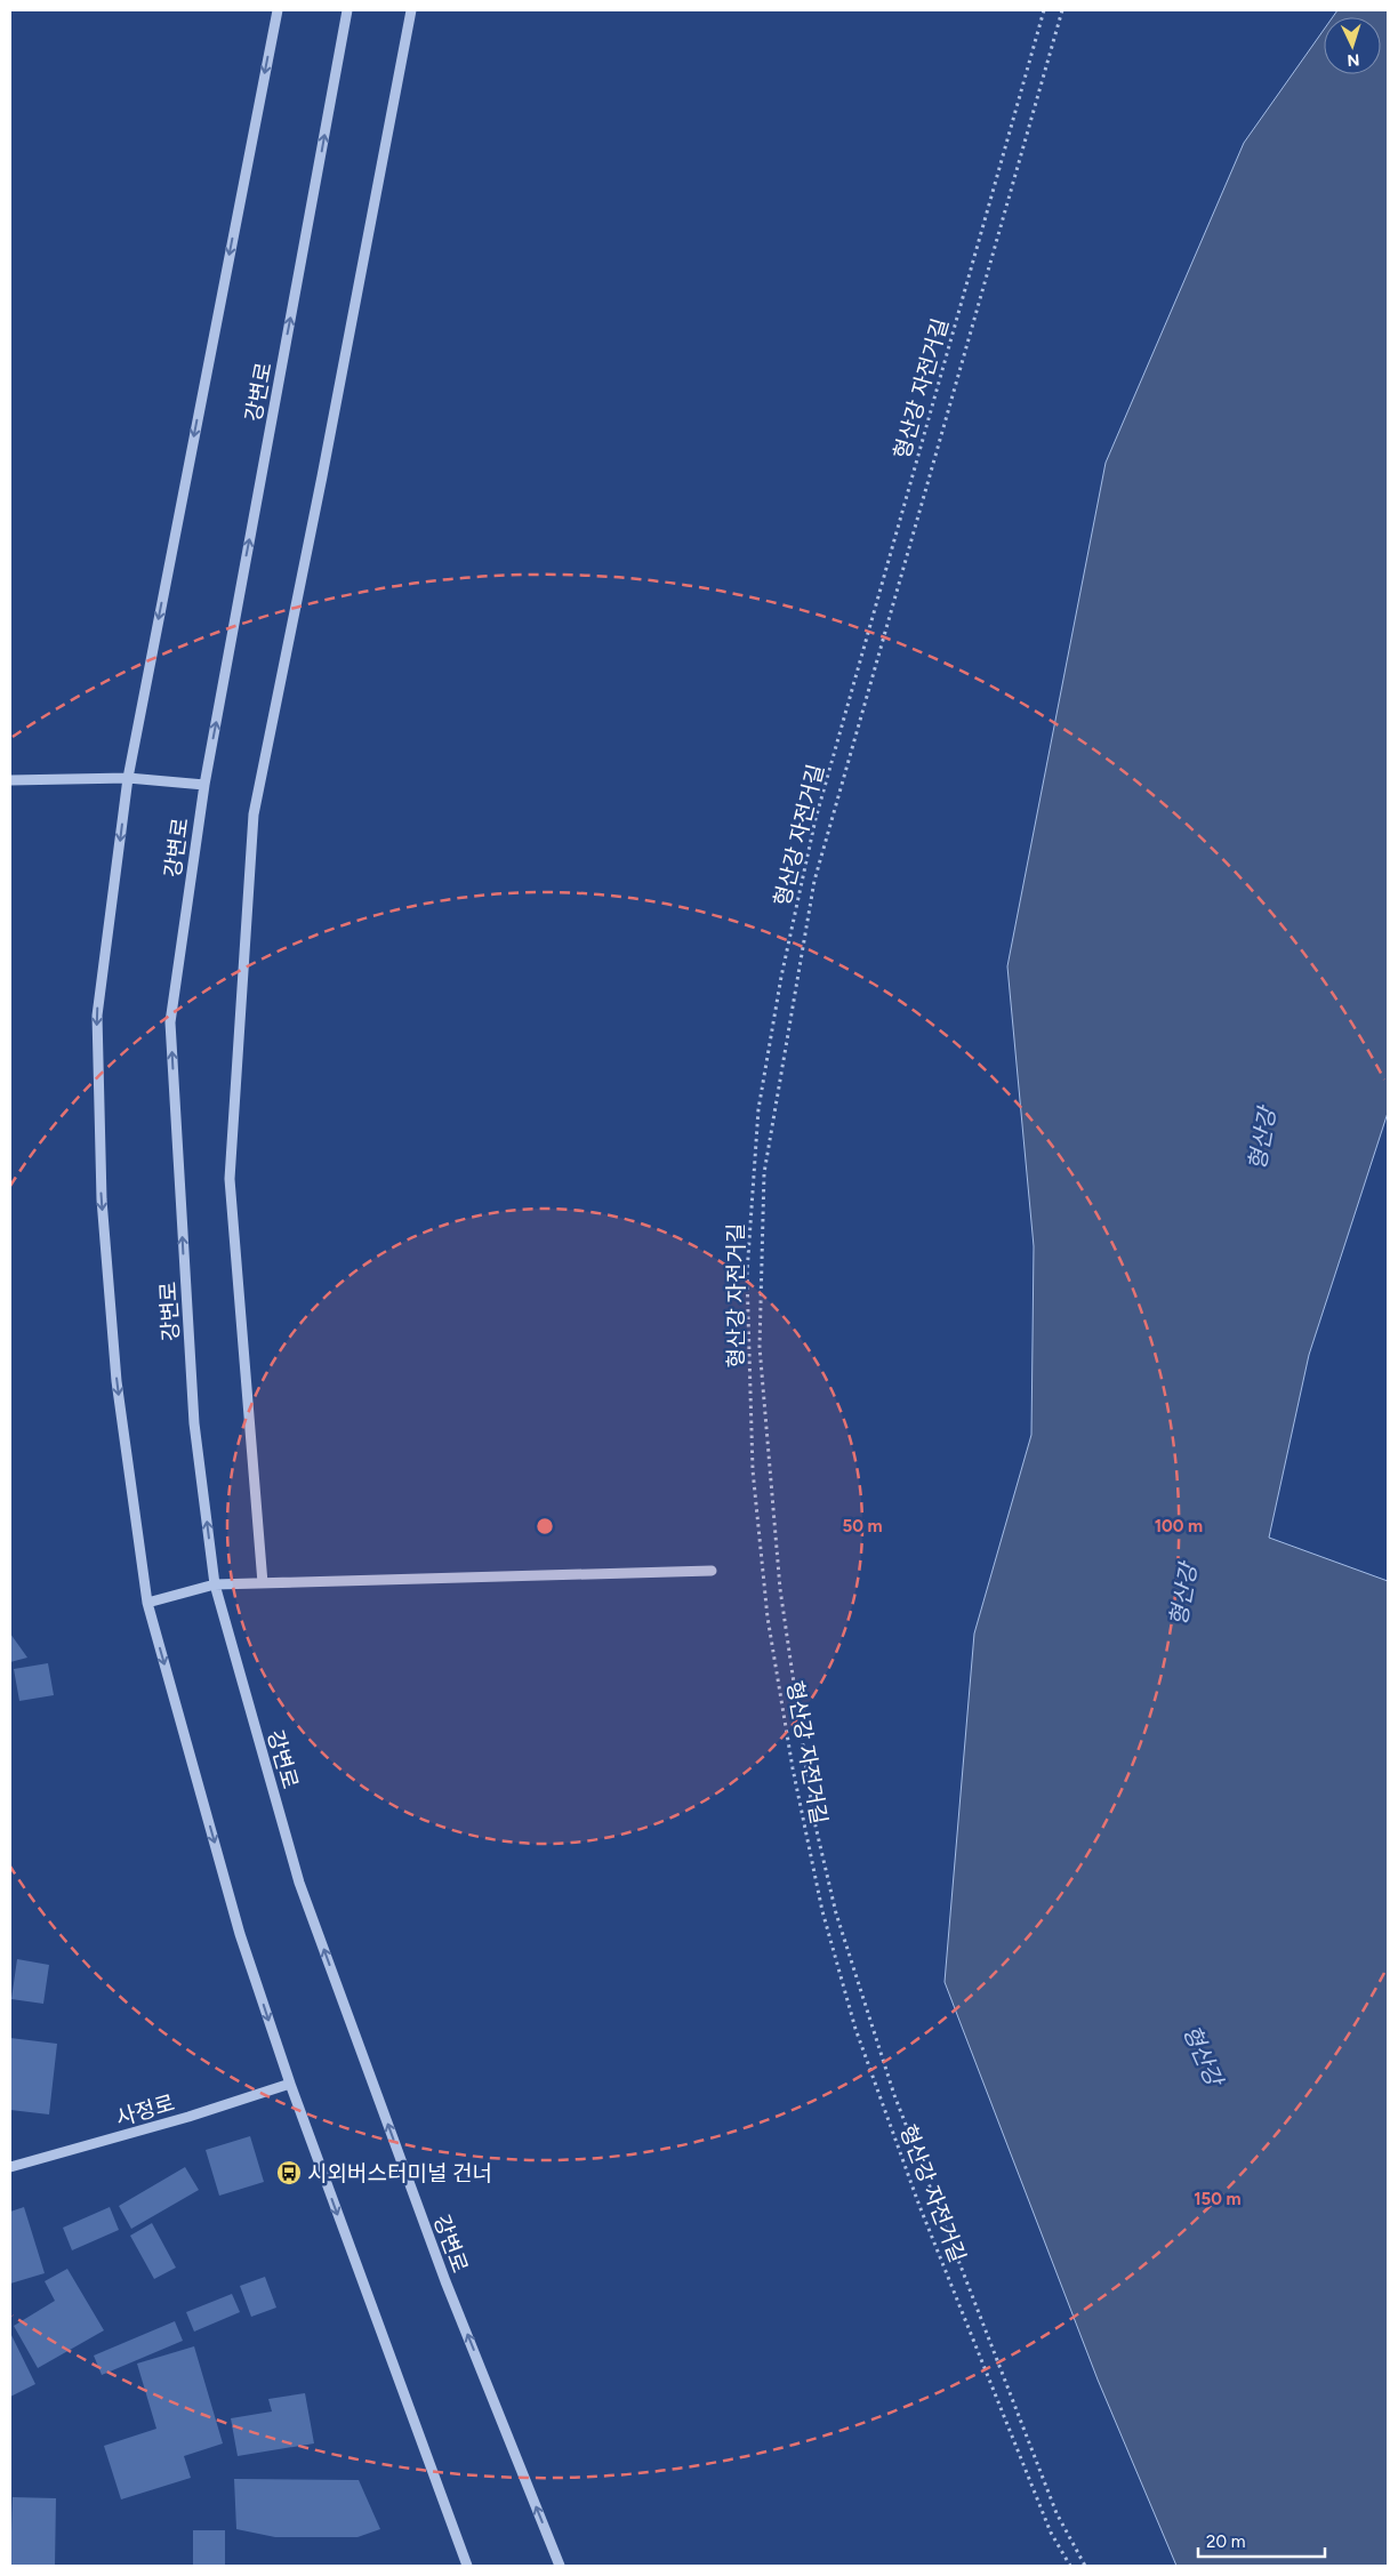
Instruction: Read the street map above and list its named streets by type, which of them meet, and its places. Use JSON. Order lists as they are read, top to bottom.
{
  "streets": {
    "street": ["강변로", "사정로"],
    "path": ["형산강 자전거길"]
  },
  "water": ["형산강"],
  "places": {
    "bus stop": ["시외버스터미널 건너"]
  },
  "scale_bar": "20 m",
  "north": "bottom",
  "rings": ["50 m", "100 m", "150 m"]
}
